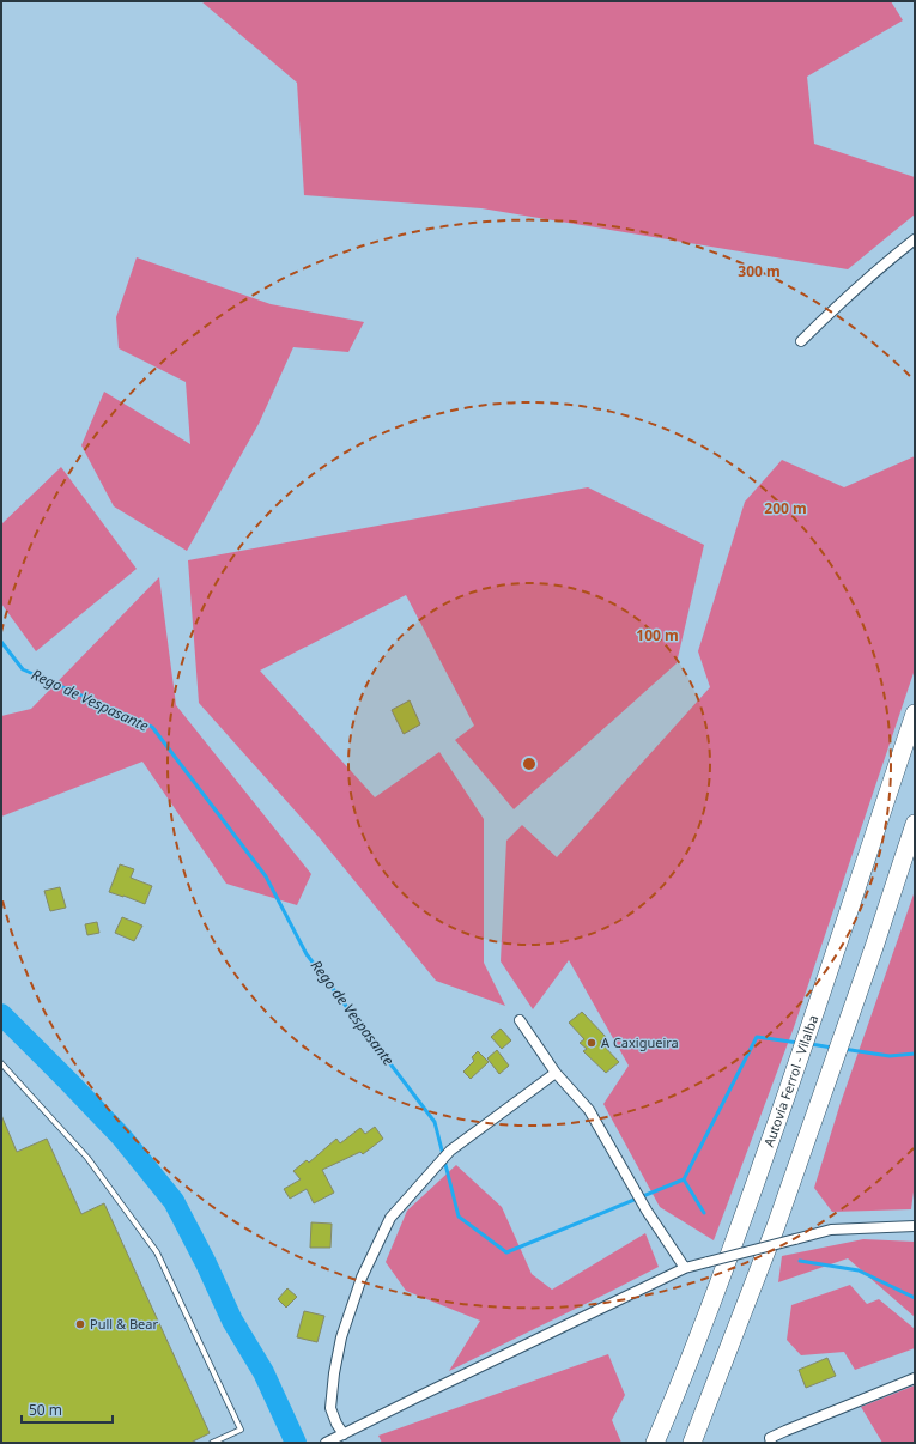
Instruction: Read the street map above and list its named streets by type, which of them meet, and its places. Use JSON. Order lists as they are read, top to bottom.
{
  "streets": {
    "highway": ["Autovía Ferrol - Vilalba"]
  },
  "water": ["Rego de Vespasante"],
  "places": ["A Caxigueira", "Pull & Bear"],
  "scale_bar": "50 m",
  "rings": ["300 m", "200 m", "100 m"]
}
